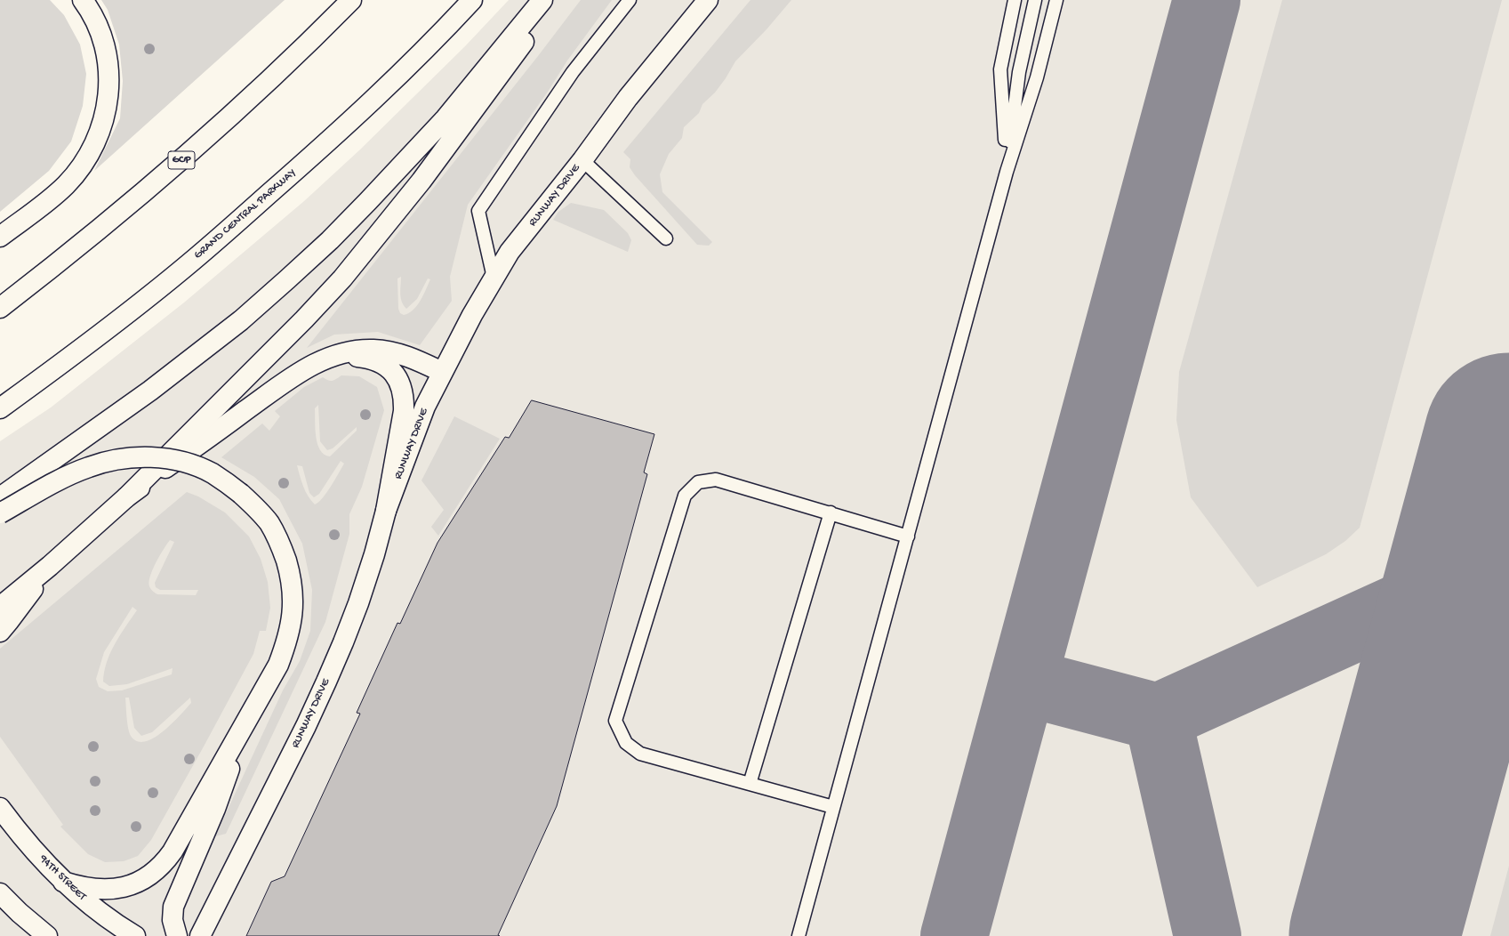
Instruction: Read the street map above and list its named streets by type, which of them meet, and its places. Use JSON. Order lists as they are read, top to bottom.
{
  "streets": {
    "main road": [
      "GCP",
      "RUNWAY DRIVE",
      "GRAND CENTRAL PARKWAY",
      "94TH STREET"
    ]
  }
}
